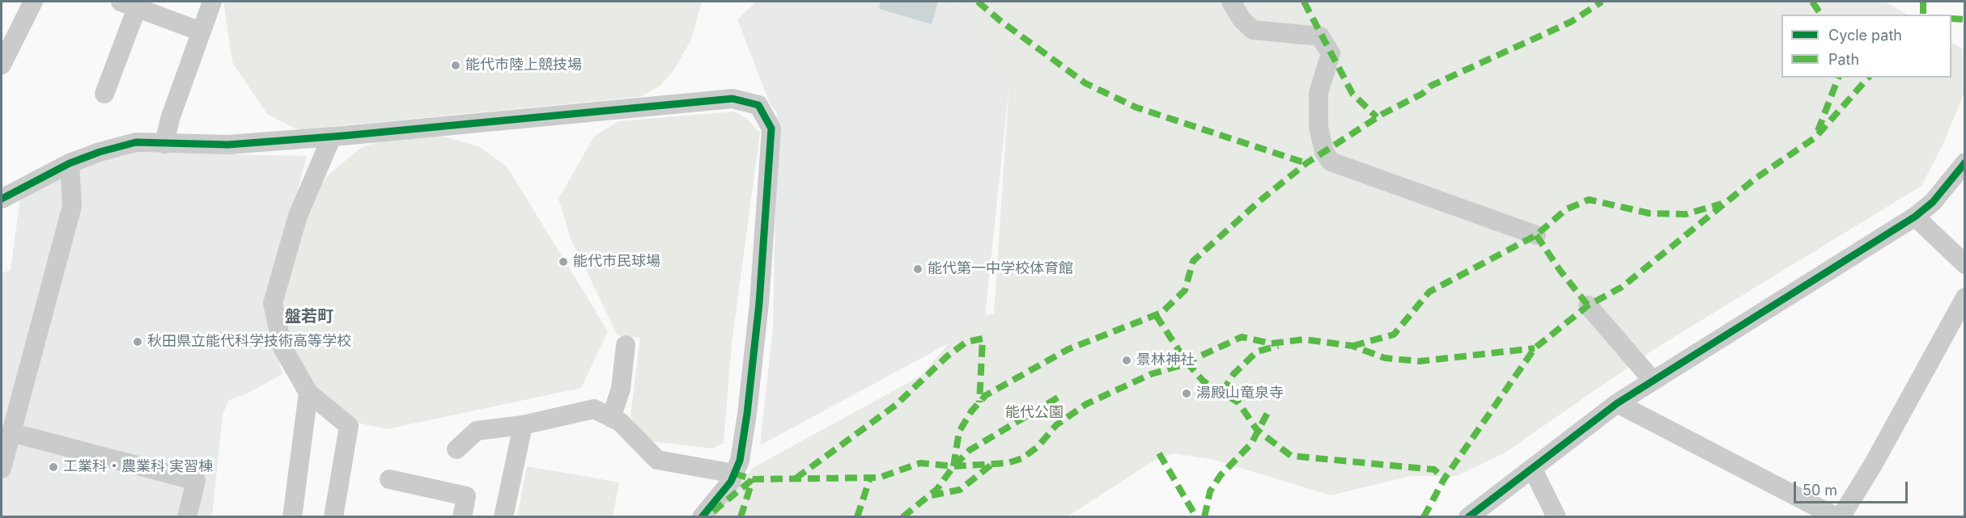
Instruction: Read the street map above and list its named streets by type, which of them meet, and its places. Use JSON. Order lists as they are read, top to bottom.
{
  "districts": ["盤若町"],
  "parks": ["能代公園"],
  "places": [
    "能代市陸上競技場",
    "能代市民球場",
    "能代第一中学校体育館",
    "秋田県立能代科学技術高等学校",
    "景林神社",
    "湯殿山竜泉寺",
    "工業科・農業科 実習棟"
  ],
  "legend": ["Cycle path", "Path"],
  "scale_bar": "50 m"
}
